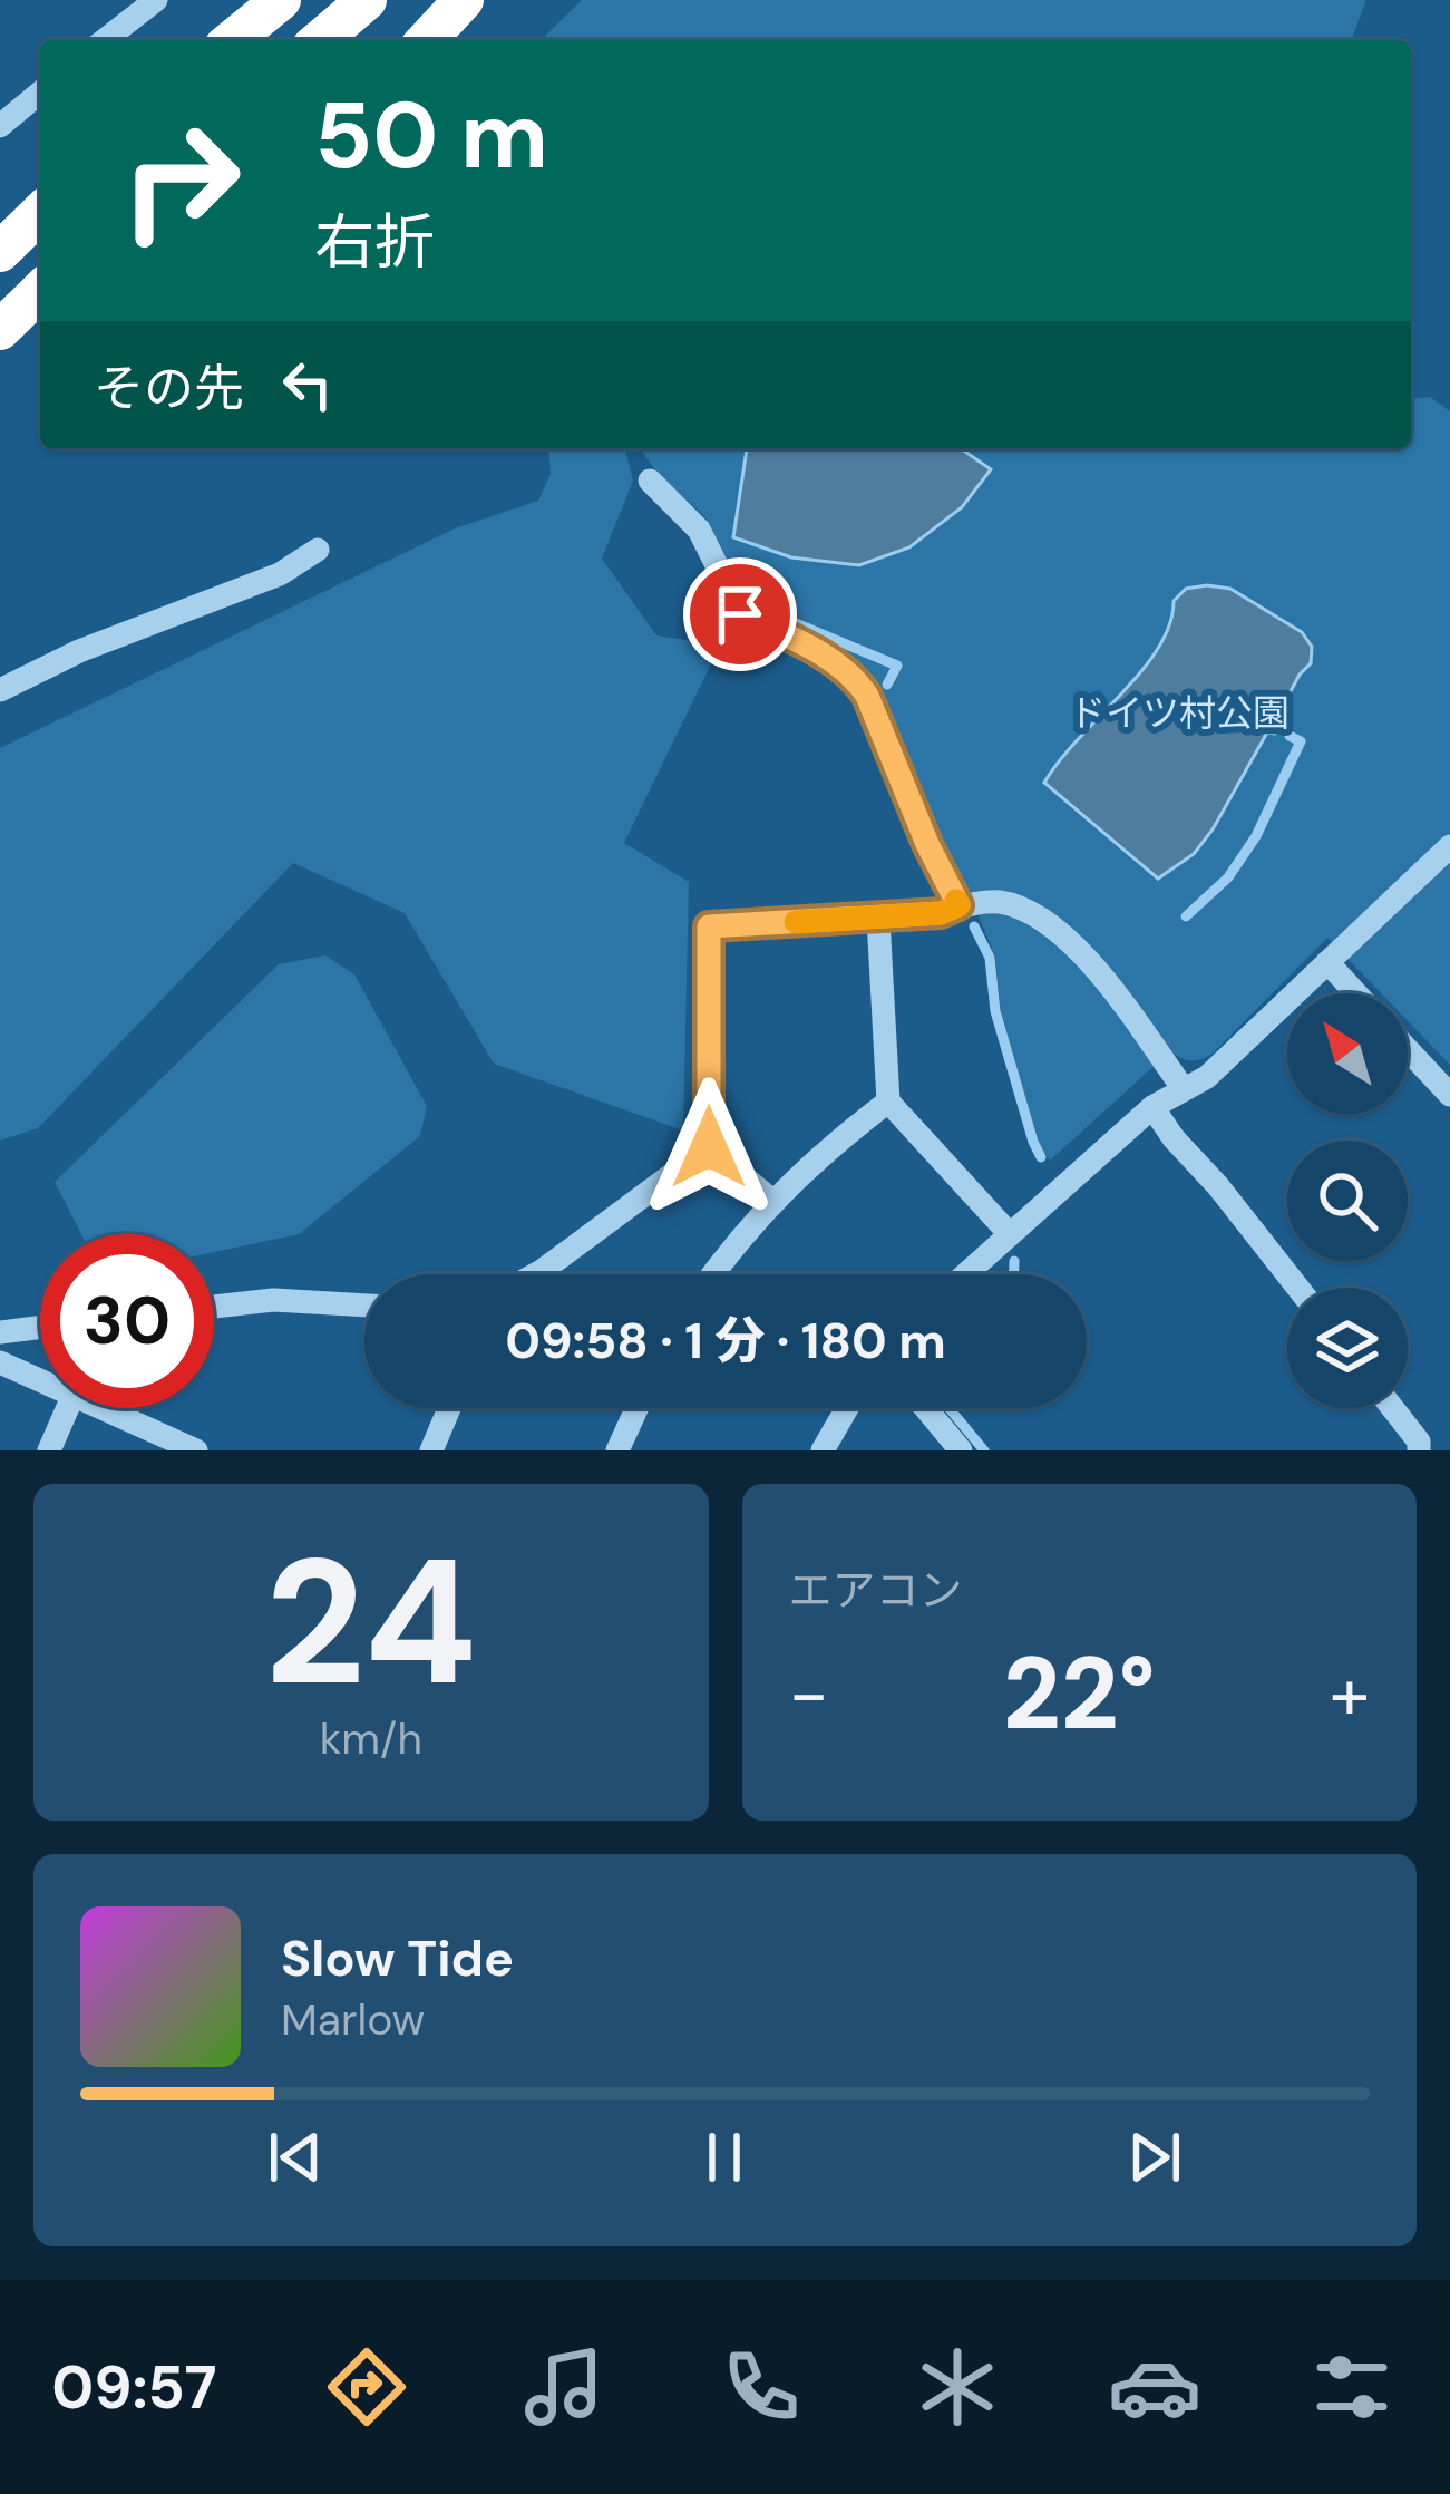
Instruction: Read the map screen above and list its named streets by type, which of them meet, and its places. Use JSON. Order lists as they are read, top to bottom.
{
  "parks": ["ドイツ村公園"],
  "north": "top left",
  "page": {
    "turn": ["50 m", "右折"],
    "then": "その先",
    "limit": "30",
    "trip": "09:58 · 1 分 · 180 m",
    "tile": [
      ["24", "km/h"],
      "エアコン"
    ],
    "heat": ["−", "22°", "+"],
    "song": ["Slow Tide", "Marlow"],
    "tabs": "09:57"
  }
}
